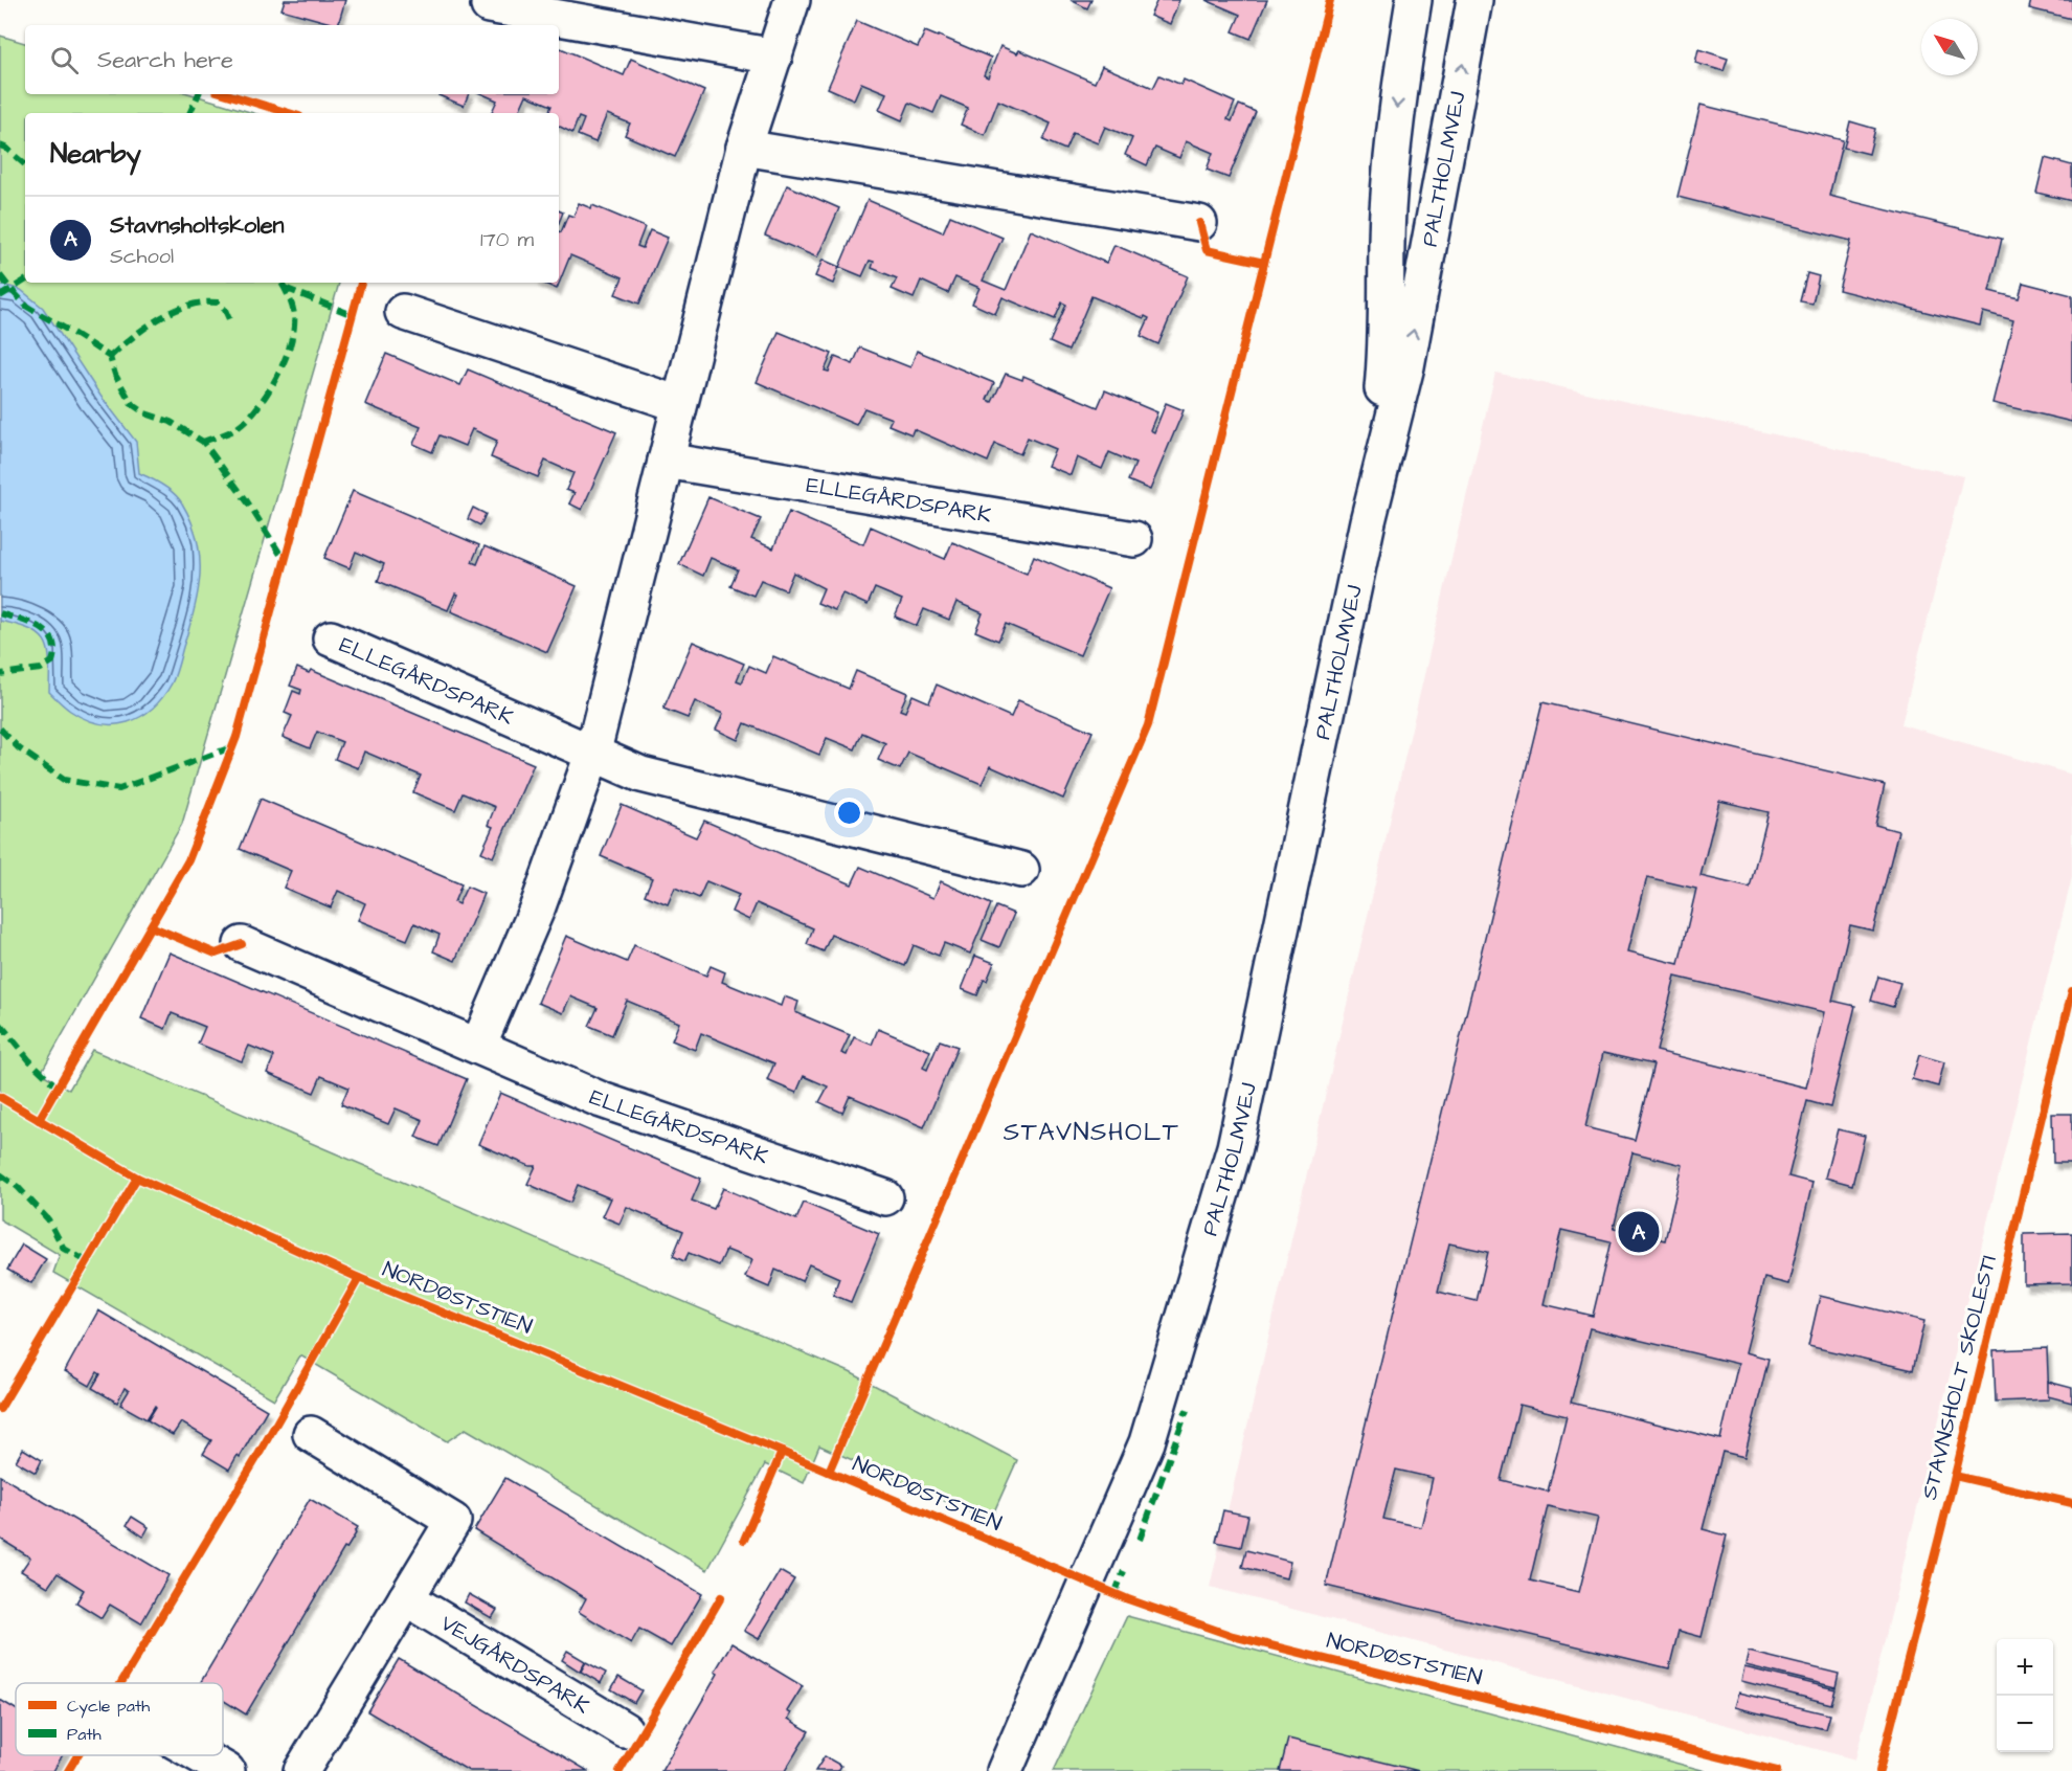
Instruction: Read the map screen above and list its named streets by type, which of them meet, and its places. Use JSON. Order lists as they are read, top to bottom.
{
  "streets": {
    "street": ["PALTHOLMVEJ", "ELLEGÅRDSPARK", "VEJGÅRDSPARK"],
    "cycle path": ["NORDØSTSTIEN", "STAVNSHOLT SKOLESTI"]
  },
  "districts": ["STAVNSHOLT"],
  "legend": ["Cycle path", "Path"],
  "north": "top left",
  "page": {
    "search": "Search here",
    "heading": "Nearby",
    "list": [
      {
        "mark": "A",
        "name": "Stavnsholtskolen",
        "note": "School",
        "value": "170 m"
      }
    ],
    "pins": "A",
    "map_buttons": ["+", "−"]
  }
}
